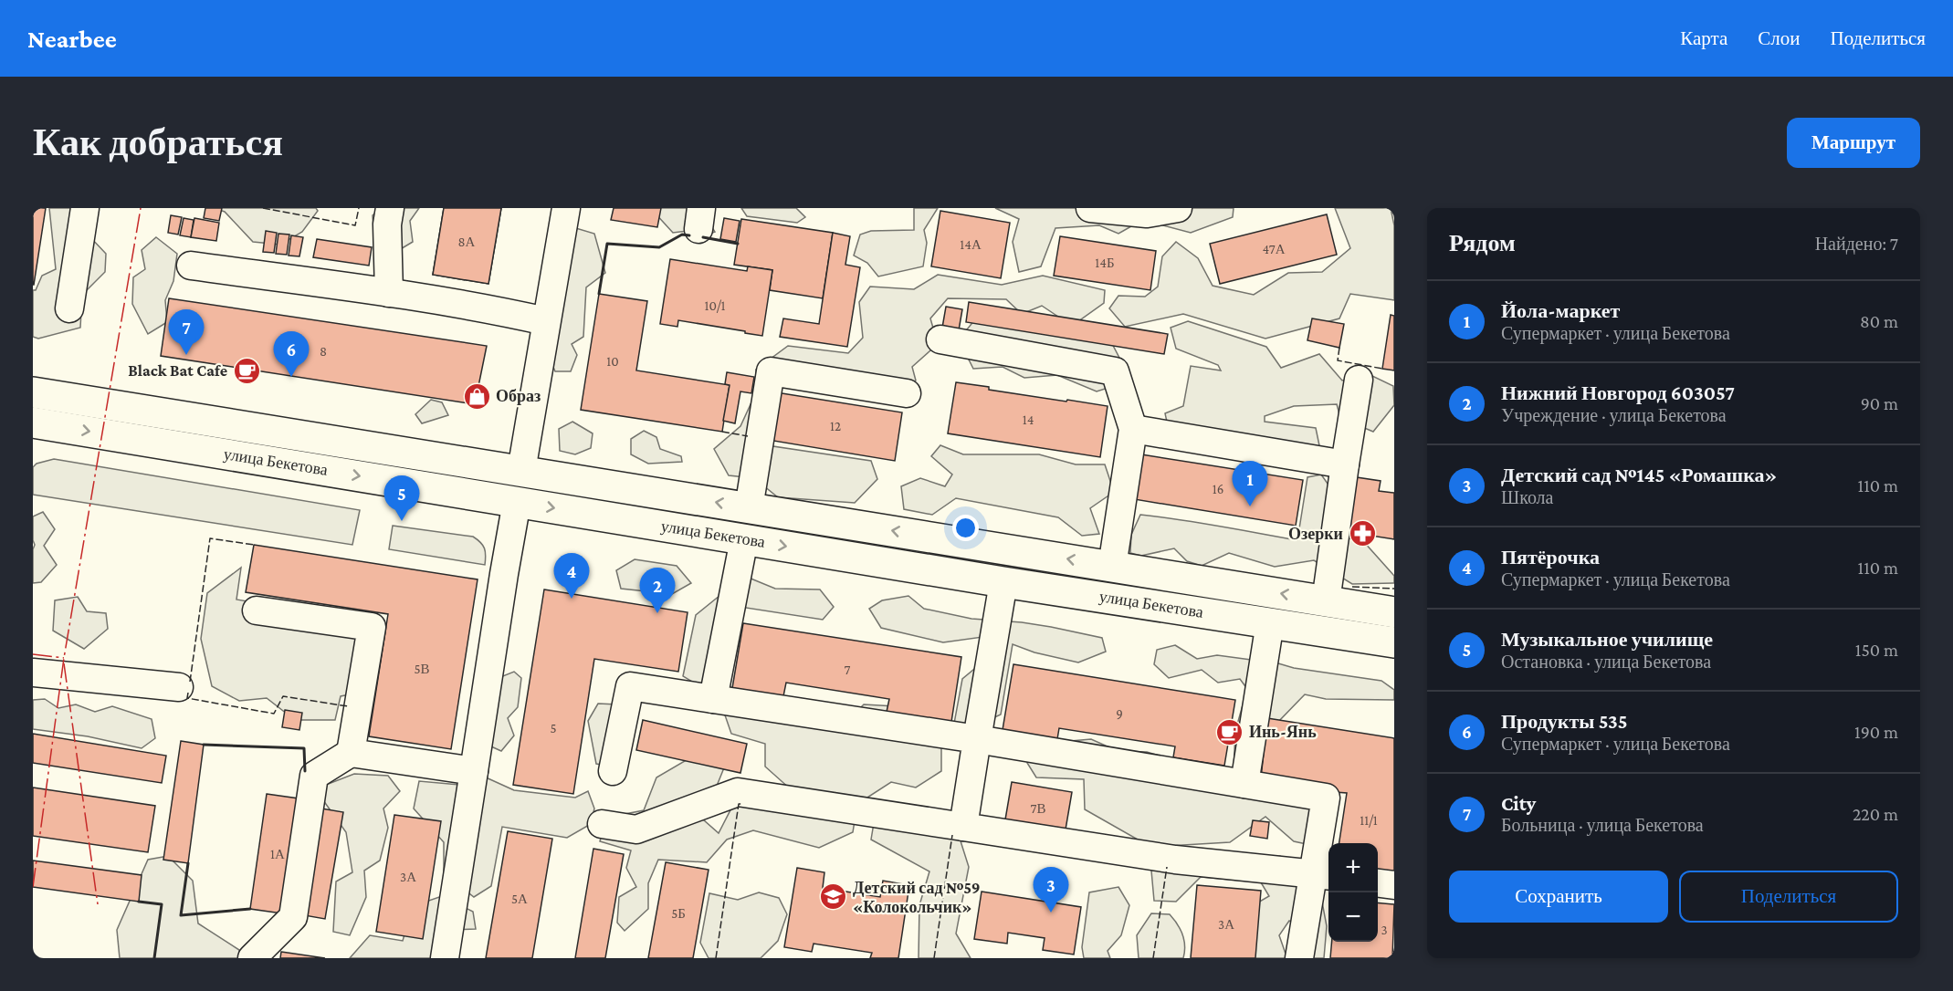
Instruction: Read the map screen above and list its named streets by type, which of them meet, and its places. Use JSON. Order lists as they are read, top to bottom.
{
  "streets": {
    "main road": ["улица Бекетова"]
  },
  "places": {
    "cafe": ["Black Bat Cafe", "Инь-Янь"],
    "shop": ["Образ"],
    "pharmacy": ["Озерки"],
    "school or university": ["Детский сад №59 «Колокольчик»"]
  },
  "house_numbers": [
    "8А",
    "14А",
    "47А",
    "14Б",
    "10/1",
    "8",
    "10",
    "14",
    "12",
    "16",
    "5В",
    "7",
    "9",
    "5",
    "7В",
    "11/1",
    "1А",
    "3А",
    "5А",
    "5Б",
    "3А",
    "3"
  ],
  "page": {
    "header": "Nearbee",
    "nav": ["Карта", "Слои", "Поделиться"],
    "buttons": [
      "Маршрут",
      ["Сохранить", "Поделиться"]
    ],
    "title": "Как добраться",
    "heading": ["Рядом", "Найдено: 7"],
    "list": [
      {
        "mark": "1",
        "name": "Йола-маркет",
        "note": "Супермаркет · улица Бекетова",
        "value": "80 m"
      },
      {
        "mark": "2",
        "name": "Нижний Новгород 603057",
        "note": "Учреждение · улица Бекетова",
        "value": "90 m"
      },
      {
        "mark": "3",
        "name": "Детский сад №145 «Ромашка»",
        "note": "Школа",
        "value": "110 m"
      },
      {
        "mark": "4",
        "name": "Пятёрочка",
        "note": "Супермаркет · улица Бекетова",
        "value": "110 m"
      },
      {
        "mark": "5",
        "name": "Музыкальное училище",
        "note": "Остановка · улица Бекетова",
        "value": "150 m"
      },
      {
        "mark": "6",
        "name": "Продукты 535",
        "note": "Супермаркет · улица Бекетова",
        "value": "190 m"
      },
      {
        "mark": "7",
        "name": "City",
        "note": "Больница · улица Бекетова",
        "value": "220 m"
      }
    ],
    "pins": [
      "7",
      "6",
      "1",
      "5",
      "4",
      "2",
      "3"
    ],
    "map_buttons": ["+", "−"]
  }
}
